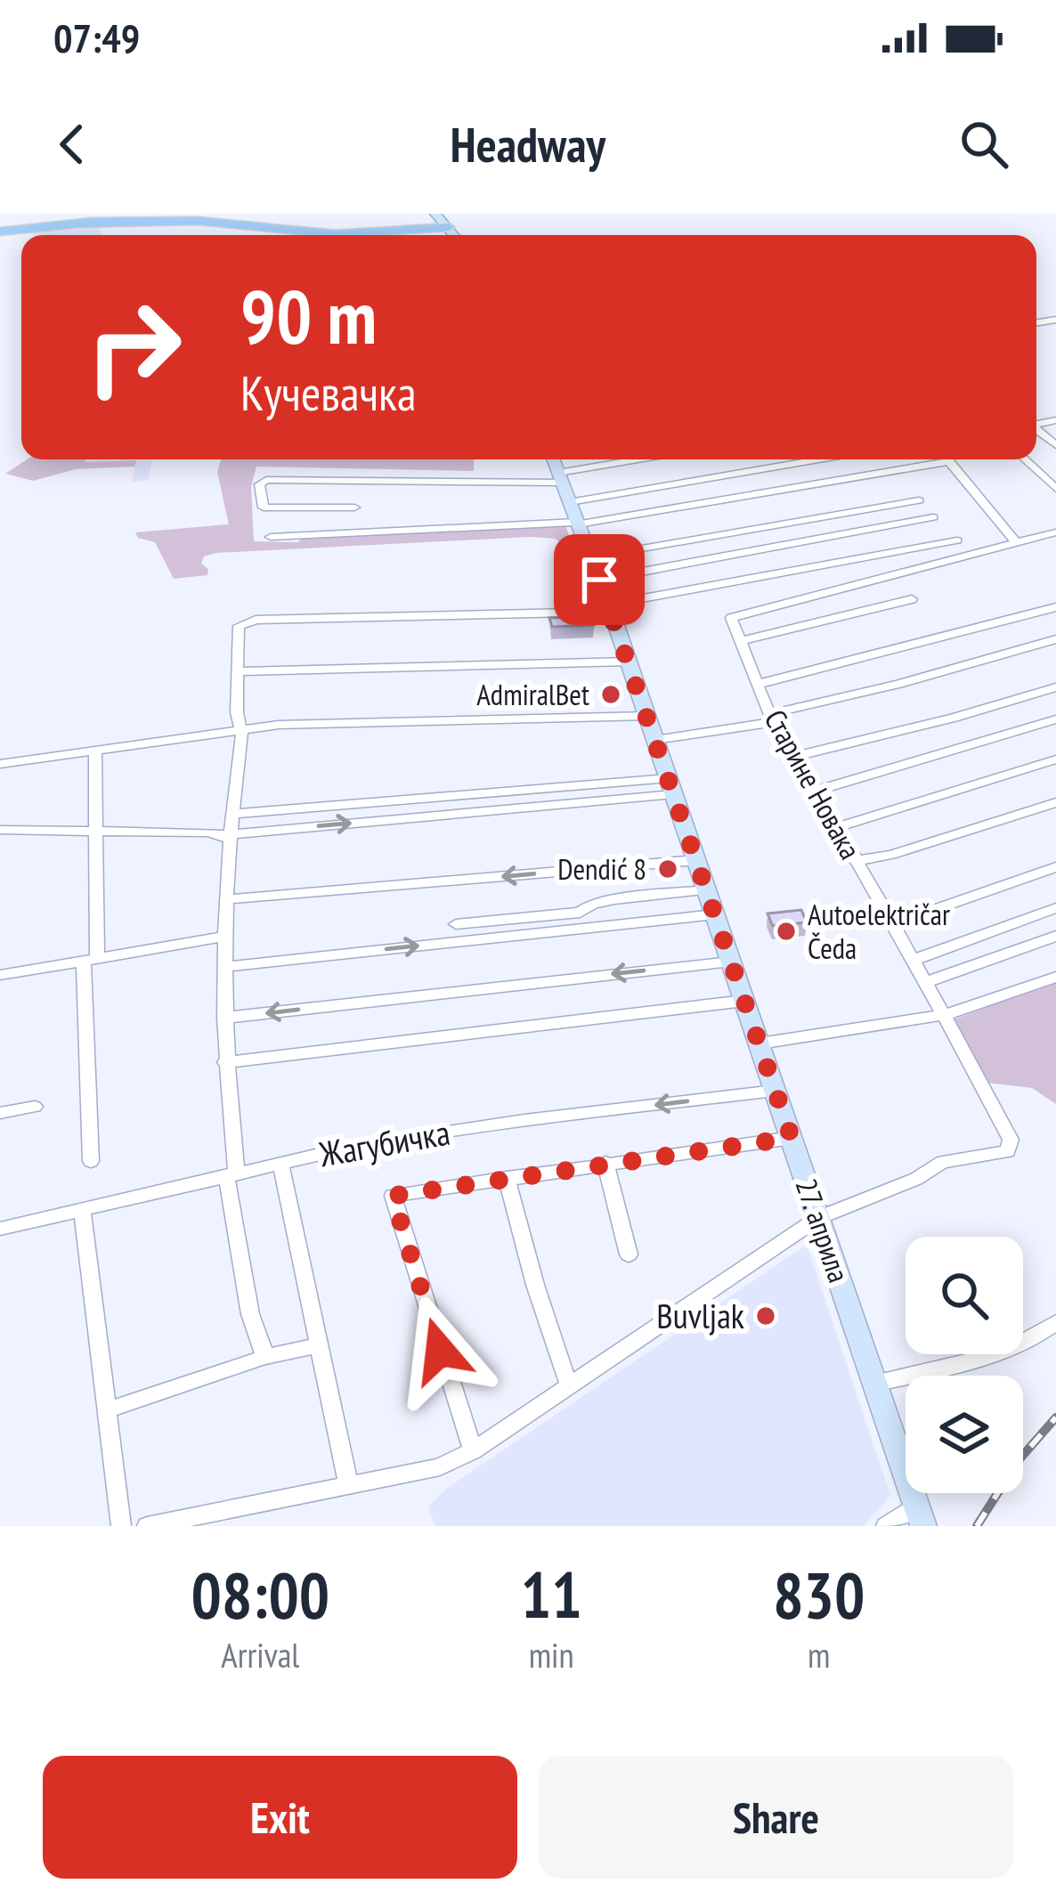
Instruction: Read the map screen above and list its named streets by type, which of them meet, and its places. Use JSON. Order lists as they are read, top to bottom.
{
  "streets": {
    "main road": ["27. априла"],
    "street": ["Старине Новака", "Жагубичка"]
  },
  "crossings": [
    ["Старине Новака", "27. априла"],
    ["Жагубичка", "27. априла"]
  ],
  "places": [
    "AdmiralBet",
    "Dendić 8",
    "Autoelektričar Čeda",
    "Buvljak"
  ],
  "page": {
    "status": "07:49",
    "header": "Headway",
    "turn": ["90 m", "Кучевачка"],
    "eta": [
      "08:00",
      "Arrival",
      "11",
      "min",
      "830",
      "m"
    ],
    "buttons": ["Exit", "Share"]
  }
}
